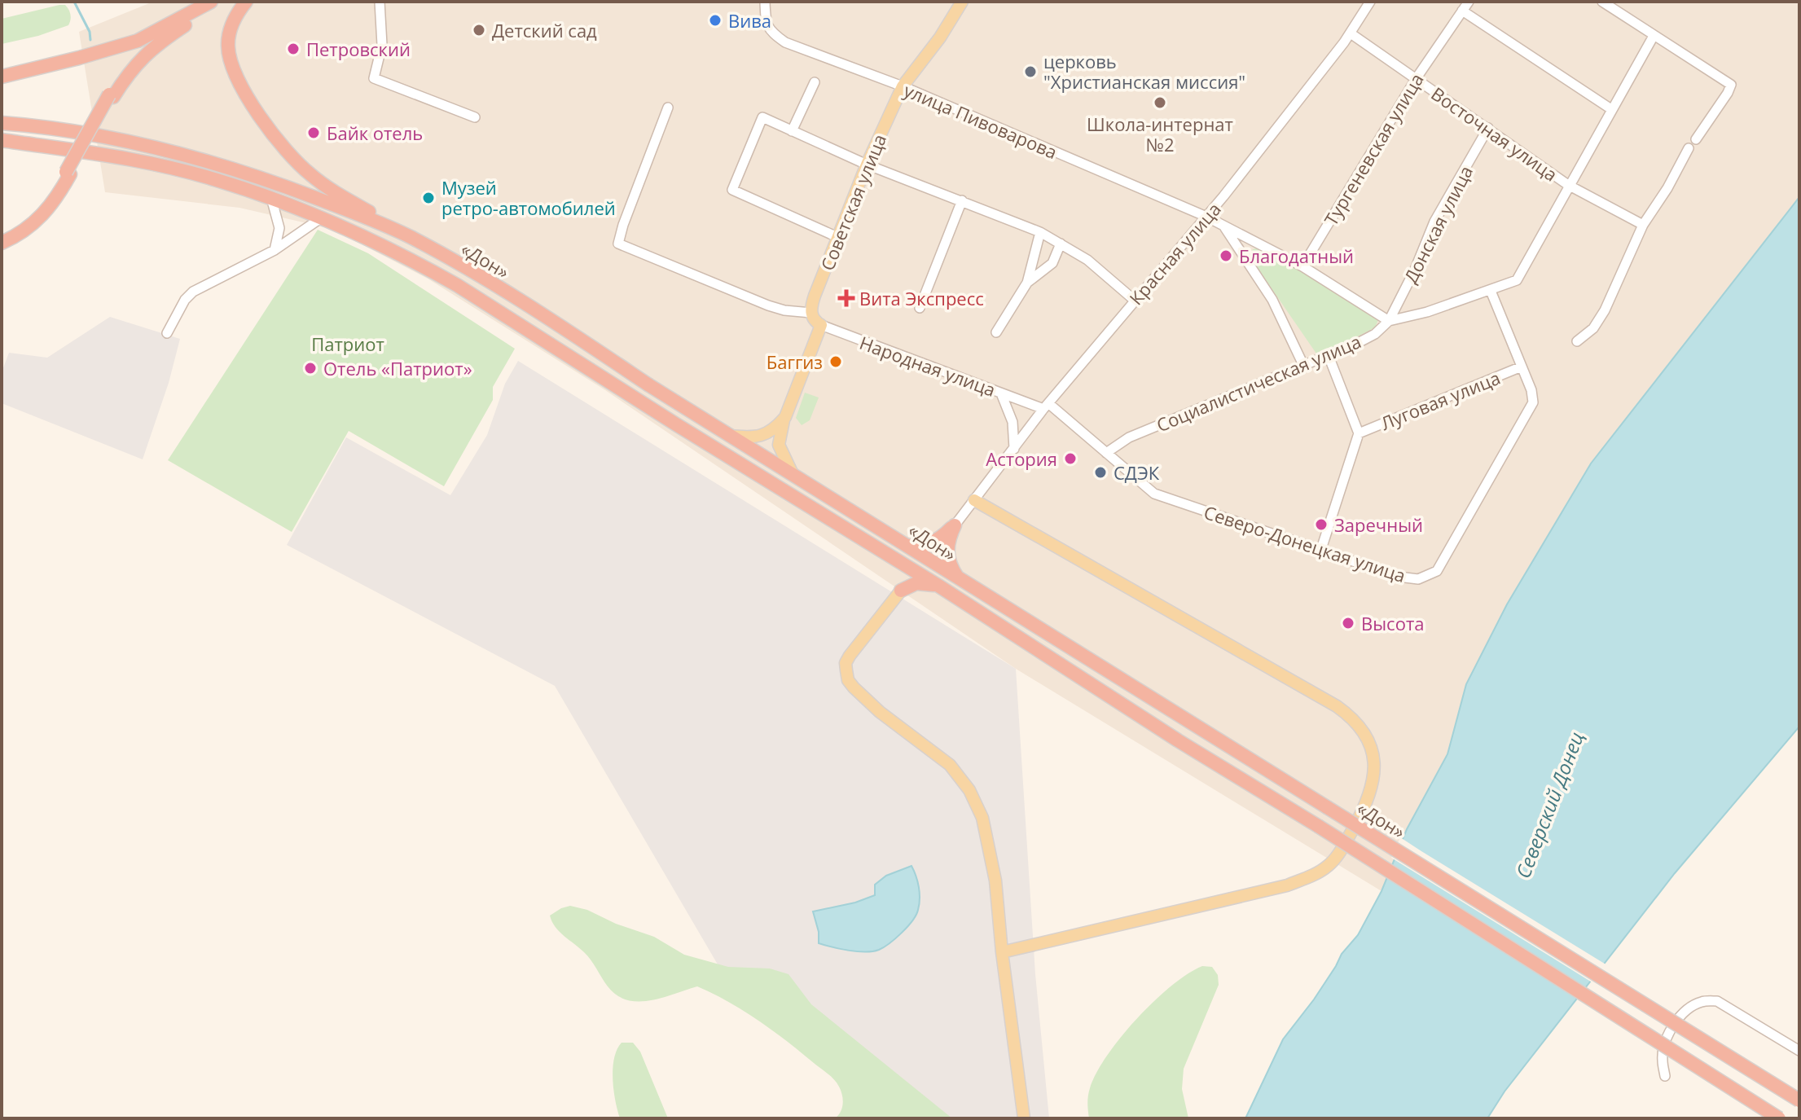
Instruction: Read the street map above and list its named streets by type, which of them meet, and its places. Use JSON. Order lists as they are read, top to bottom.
{
  "streets": {
    "highway": ["«Дон»"],
    "main road": ["Советская улица"],
    "street": [
      "улица Пивоварова",
      "Восточная улица",
      "Тургеневская улица",
      "Донская улица",
      "Красная улица",
      "Народная улица",
      "Социалистическая улица",
      "Луговая улица",
      "Северо-Донецкая улица"
    ]
  },
  "crossings": [
    ["улица Пивоварова", "Тургеневская улица"],
    ["улица Пивоварова", "Советская улица"],
    ["улица Пивоварова", "Донская улица"],
    ["улица Пивоварова", "Красная улица"],
    ["улица Пивоварова", "Социалистическая улица"],
    ["Восточная улица", "Тургеневская улица"],
    ["Восточная улица", "Донская улица"],
    ["Восточная улица", "Красная улица"],
    ["Восточная улица", "Социалистическая улица"],
    ["Советская улица", "«Дон»"],
    ["Советская улица", "Народная улица"],
    ["Донская улица", "Социалистическая улица"],
    ["Красная улица", "Народная улица"],
    ["Красная улица", "Северо-Донецкая улица"],
    ["Народная улица", "Северо-Донецкая улица"],
    ["Социалистическая улица", "Северо-Донецкая улица"],
    ["Луговая улица", "Северо-Донецкая улица"]
  ],
  "water": ["Северский Донец"],
  "parks": ["Патриот"],
  "places": {
    "other": [
      "Вива",
      "Детский сад",
      "Петровский",
      "церковь \"Христианская миссия\"",
      "Школа-интернат №2",
      "Байк отель",
      "Музей ретро-автомобилей",
      "Благодатный",
      "Баггиз",
      "Отель «Патриот»",
      "Астория",
      "СДЭК",
      "Заречный",
      "Высота"
    ],
    "health": ["Вита Экспресс"]
  }
}
